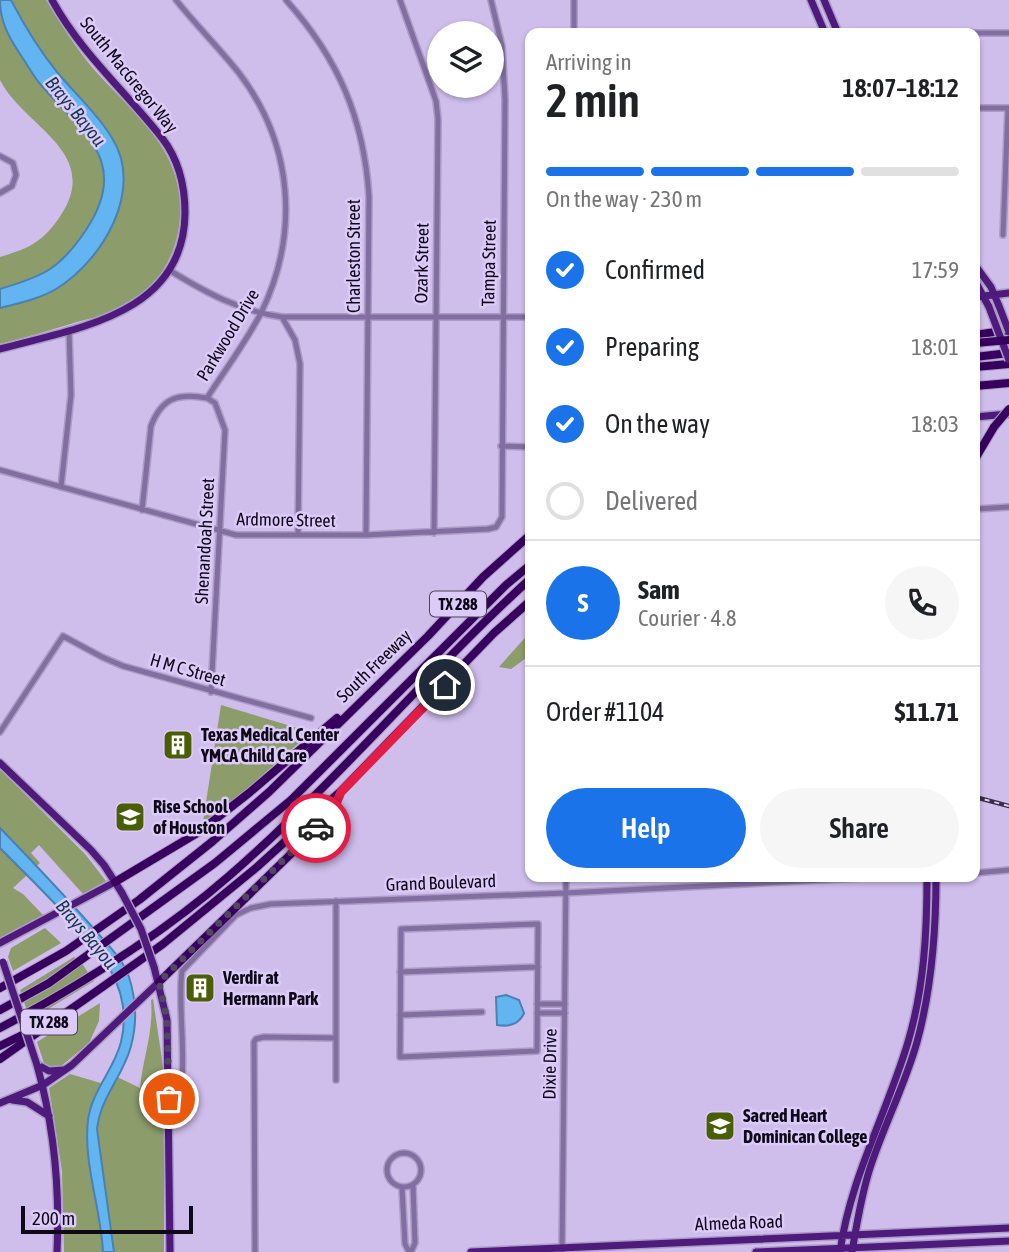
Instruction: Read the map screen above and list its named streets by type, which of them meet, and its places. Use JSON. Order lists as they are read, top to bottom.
{
  "streets": {
    "highway": ["TX 288", "South Freeway"],
    "main road": ["South MacGregor Way", "Almeda Road"],
    "street": [
      "Charleston Street",
      "Ozark Street",
      "Tampa Street",
      "Parkwood Drive",
      "Ardmore Street",
      "Shenandoah Street",
      "H M C Street",
      "Grand Boulevard",
      "Dixie Drive"
    ]
  },
  "crossings": [
    ["Charleston Street", "Ardmore Street"],
    ["Ozark Street", "Ardmore Street"],
    ["Tampa Street", "Ardmore Street"],
    ["Parkwood Drive", "Ardmore Street"],
    ["Parkwood Drive", "Shenandoah Street"],
    ["Ardmore Street", "Shenandoah Street"],
    ["Shenandoah Street", "H M C Street"],
    ["Grand Boulevard", "Dixie Drive"],
    ["Dixie Drive", "Almeda Road"]
  ],
  "water": ["Brays Bayou"],
  "places": {
    "building": ["Texas Medical Center YMCA Child Care", "Verdir at Hermann Park"],
    "school or university": ["Rise School of Houston", "Sacred Heart Dominican College"]
  },
  "scale_bar": "200 m",
  "page": {
    "heading": ["2 min", "Arriving in", "18:07–18:12"],
    "panel": [
      "Sam",
      "Courier · 4.8",
      "Order #1104",
      "$11.71"
    ],
    "bar": "On the way · 230 m",
    "list": [
      ["Confirmed", "17:59"],
      ["Preparing", "18:01"],
      ["On the way", "18:03"],
      "Delivered"
    ],
    "round": "S",
    "buttons": ["Help", "Share"],
    "scale": "200 m"
  }
}
